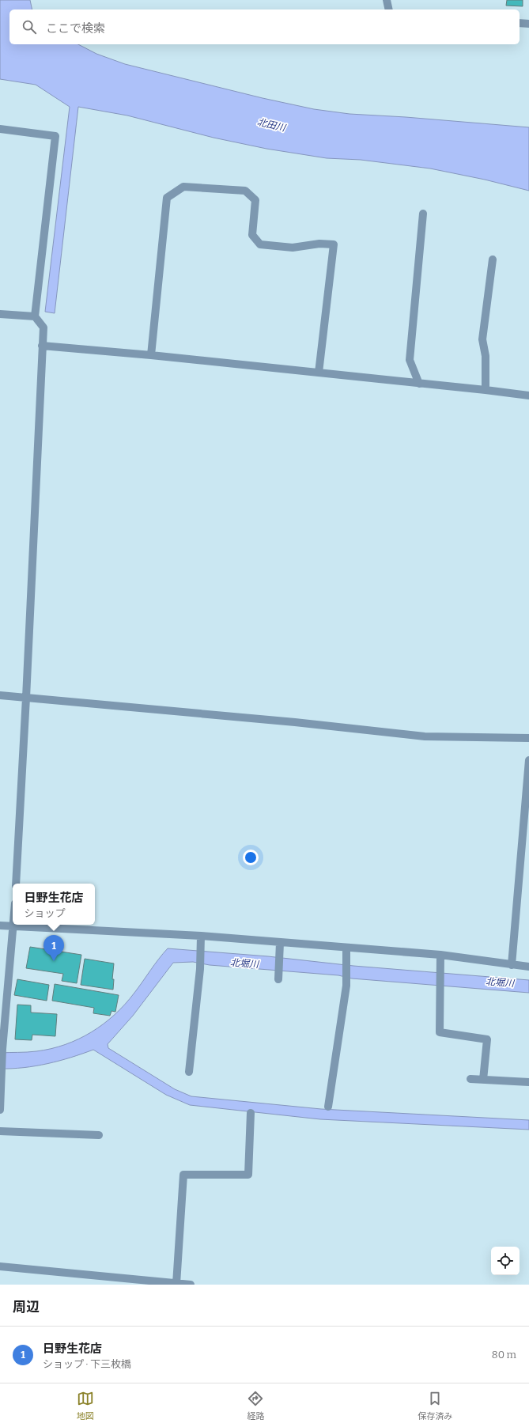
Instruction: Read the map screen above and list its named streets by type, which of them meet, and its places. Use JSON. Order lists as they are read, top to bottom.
{
  "water": ["北田川", "北堀川"],
  "page": {
    "search": "ここで検索",
    "popup": ["日野生花店", "ショップ"],
    "pins": "1",
    "heading": "周辺",
    "list": [
      {
        "mark": "1",
        "name": "日野生花店",
        "note": "ショップ · 下三枚橋",
        "value": "80 m"
      }
    ],
    "nav": ["地図", "経路", "保存済み"]
  }
}
